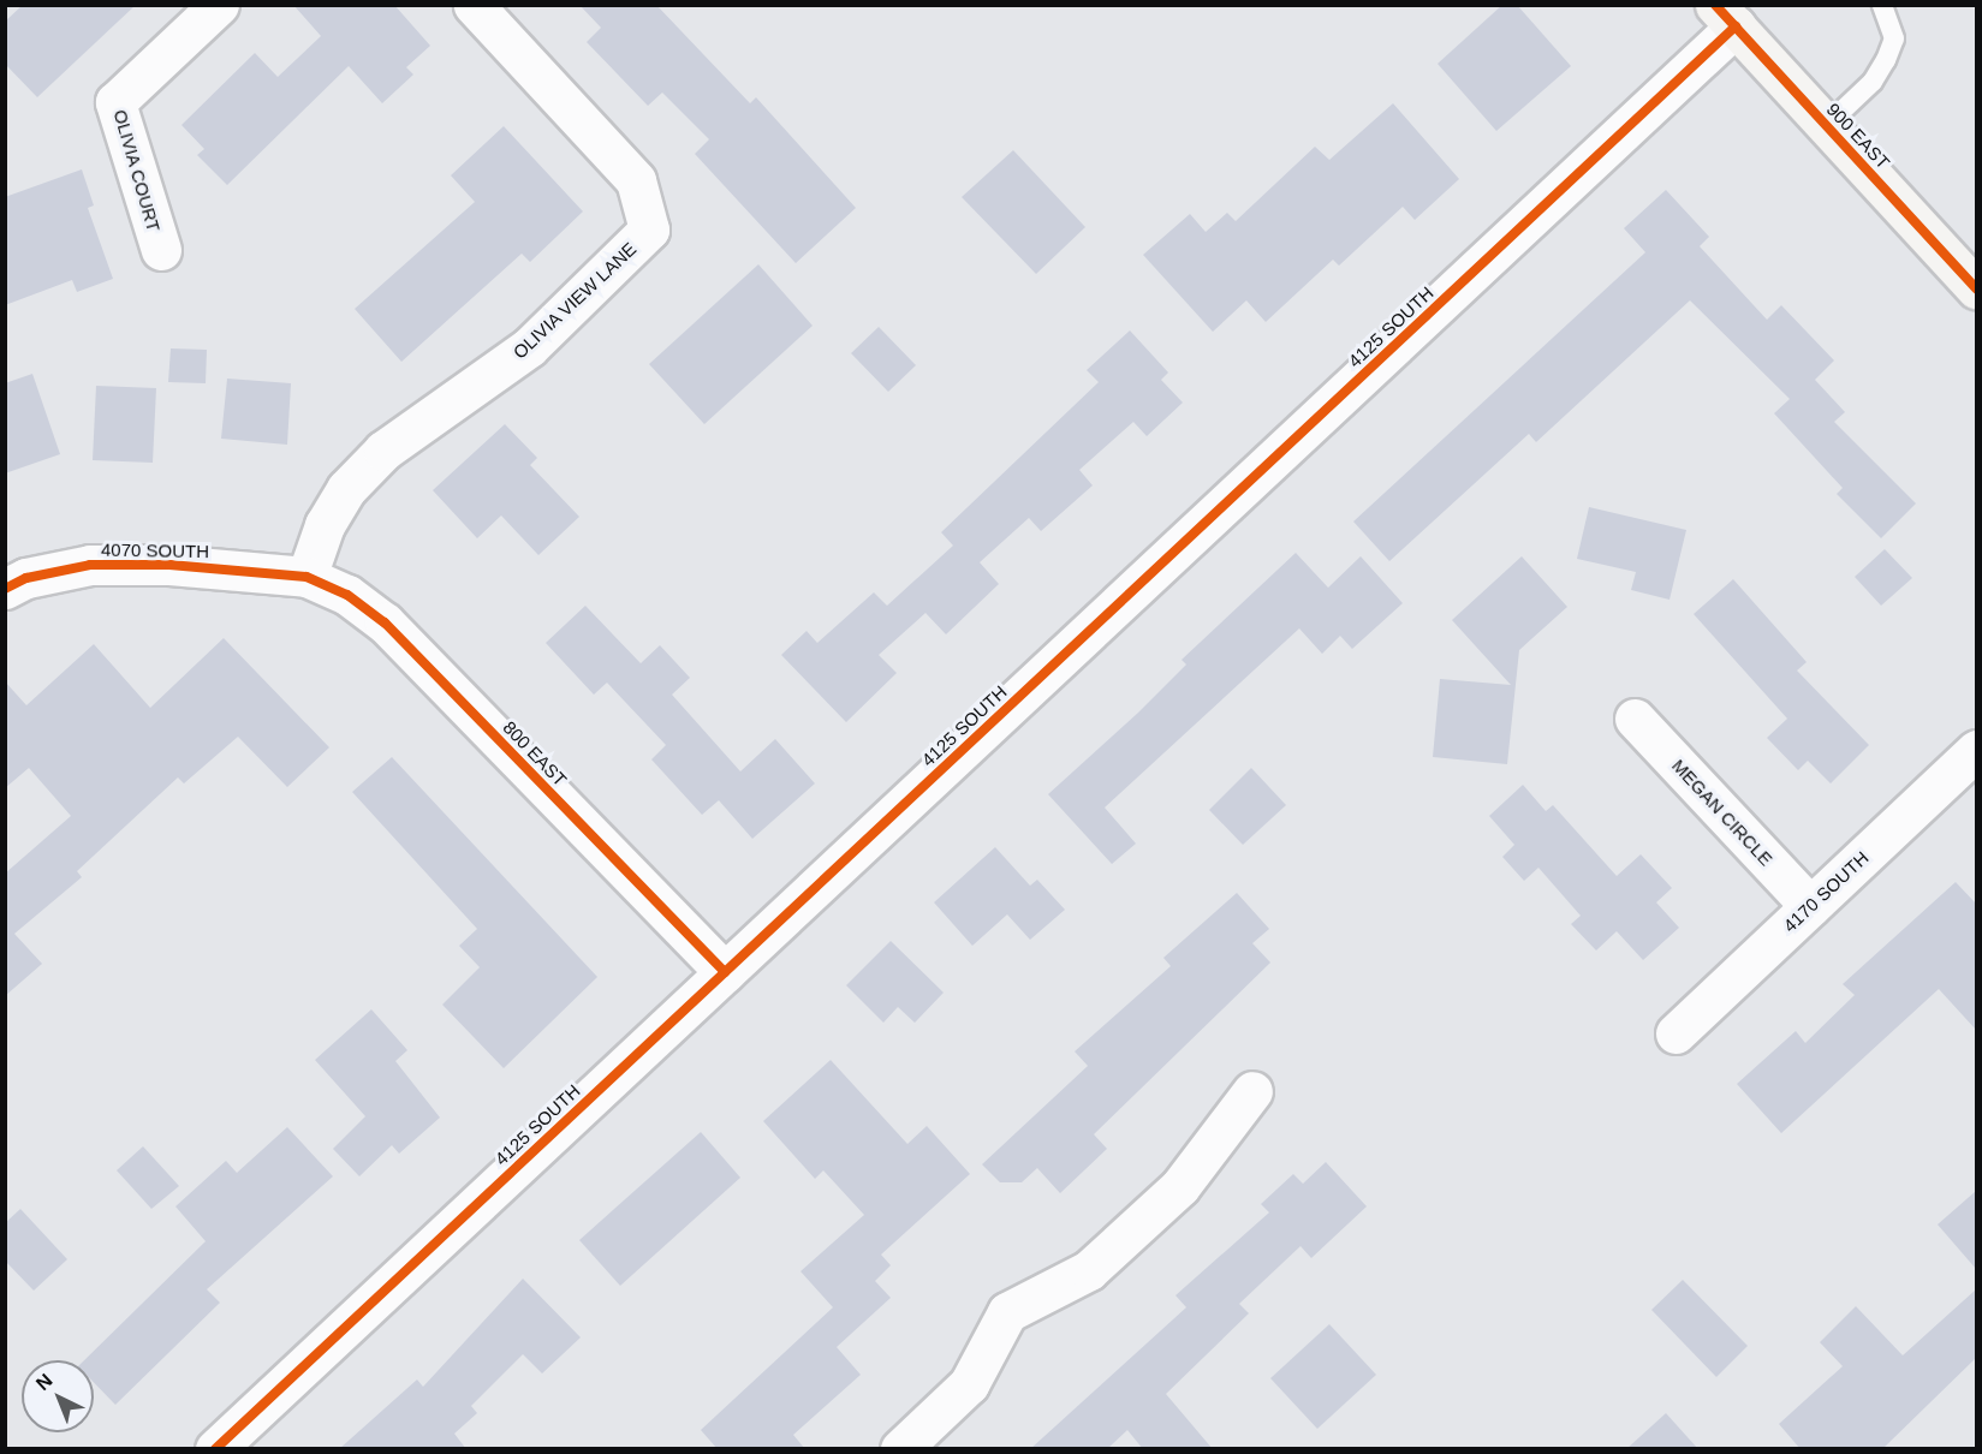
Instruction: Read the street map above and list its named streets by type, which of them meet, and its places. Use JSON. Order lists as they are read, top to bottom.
{
  "streets": {
    "main road": ["900 EAST"],
    "street": [
      "OLIVIA COURT",
      "OLIVIA VIEW LANE",
      "4125 SOUTH",
      "4070 SOUTH",
      "800 EAST",
      "MEGAN CIRCLE",
      "4170 SOUTH"
    ]
  },
  "crossings": [
    ["900 EAST", "4125 SOUTH"],
    ["OLIVIA VIEW LANE", "4070 SOUTH"],
    ["OLIVIA VIEW LANE", "800 EAST"],
    ["4125 SOUTH", "800 EAST"],
    ["4070 SOUTH", "800 EAST"],
    ["MEGAN CIRCLE", "4170 SOUTH"]
  ],
  "north": "top left"
}
